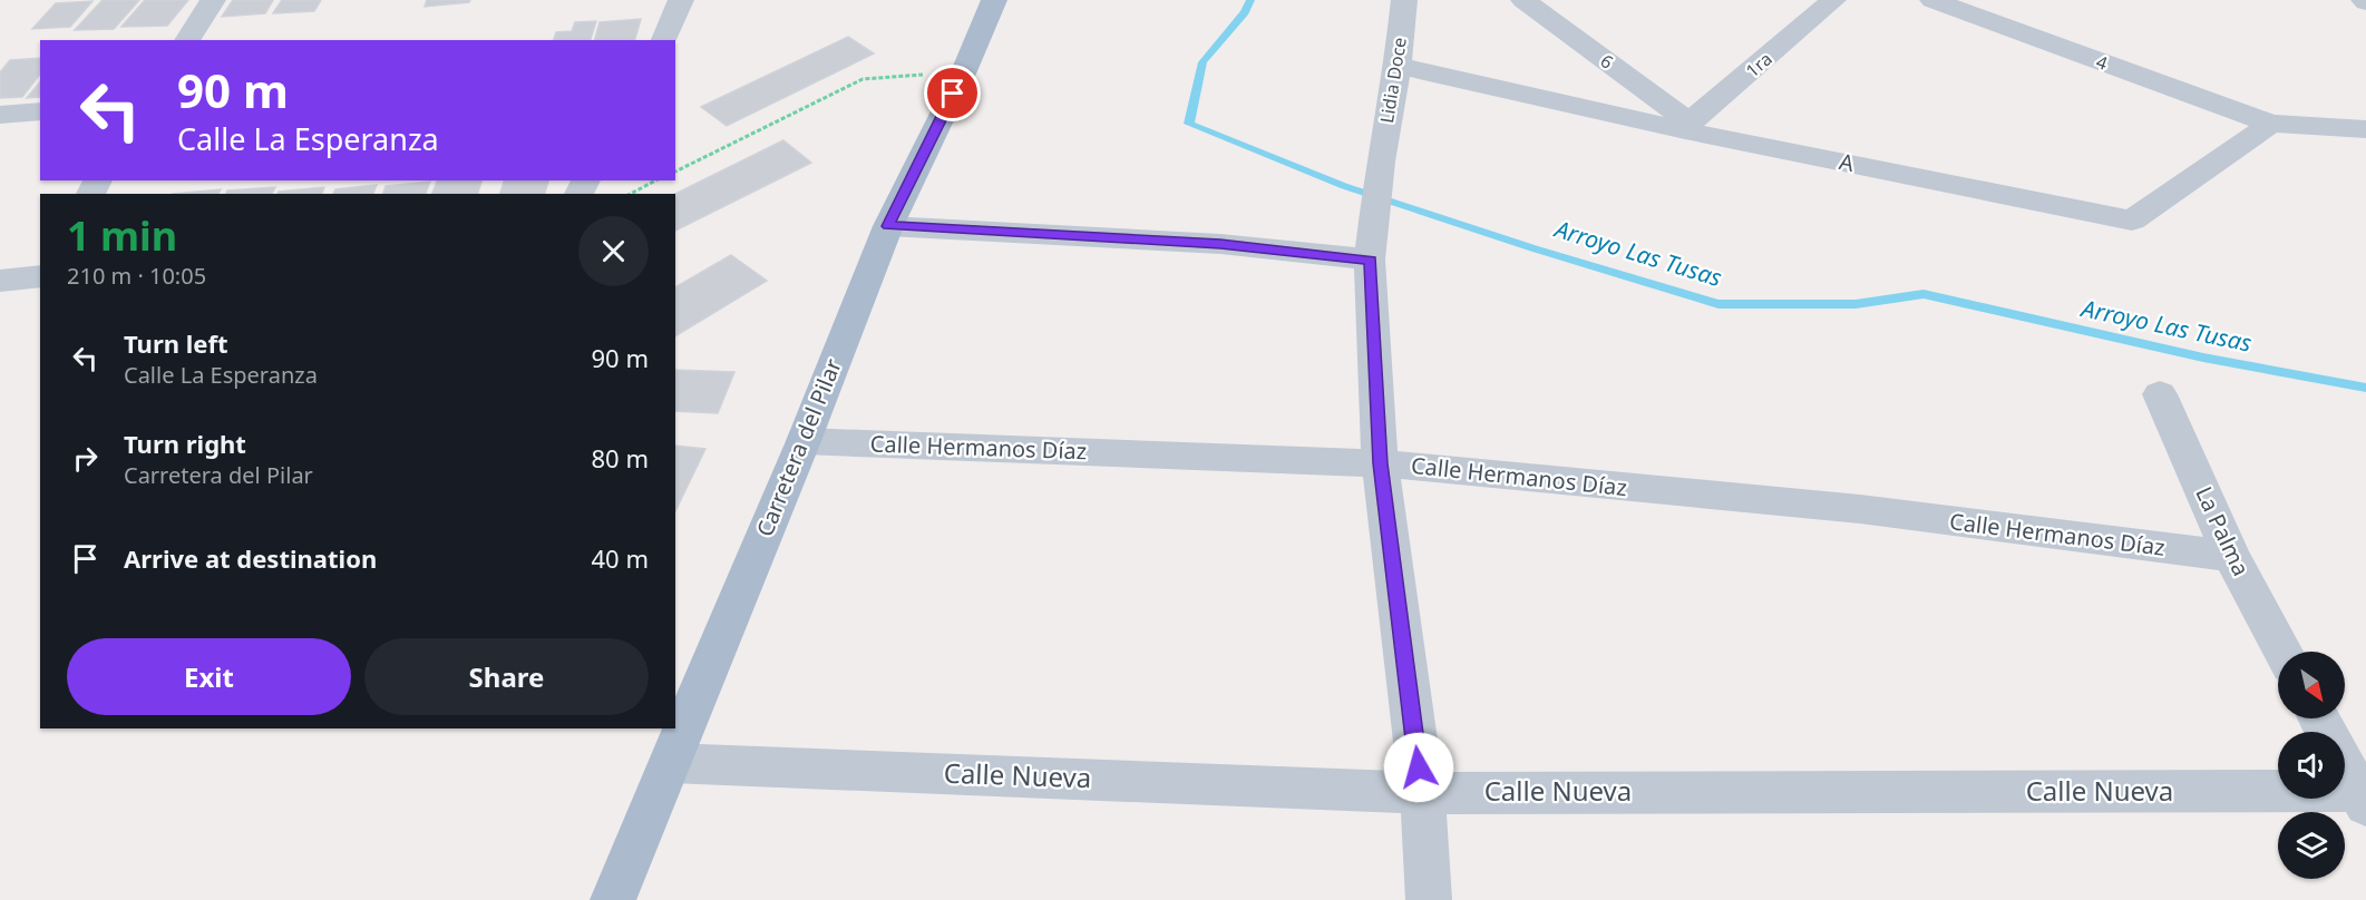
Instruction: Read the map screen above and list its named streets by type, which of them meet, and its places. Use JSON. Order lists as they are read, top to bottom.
{
  "streets": {
    "main road": ["Carretera del Pilar"],
    "street": [
      "6",
      "4",
      "1ra",
      "Lidia Doce",
      "A",
      "Calle Hermanos Díaz",
      "La Palma",
      "Calle Nueva"
    ]
  },
  "crossings": [
    ["6", "1ra"],
    ["6", "A"],
    ["4", "A"],
    ["1ra", "A"],
    ["Lidia Doce", "A"],
    ["Carretera del Pilar", "Calle Hermanos Díaz"],
    ["Carretera del Pilar", "Calle Nueva"],
    ["Calle Hermanos Díaz", "La Palma"]
  ],
  "water": ["Arroyo Las Tusas"],
  "north": "bottom right",
  "page": {
    "turn": ["90 m", "Calle La Esperanza"],
    "heading": ["1 min", "210 m · 10:05"],
    "list": [
      {
        "name": "Turn left",
        "note": "Calle La Esperanza",
        "value": "90 m"
      },
      {
        "name": "Turn right",
        "note": "Carretera del Pilar",
        "value": "80 m"
      },
      {
        "name": "Arrive at destination",
        "value": "40 m"
      }
    ],
    "buttons": ["Exit", "Share"]
  }
}
